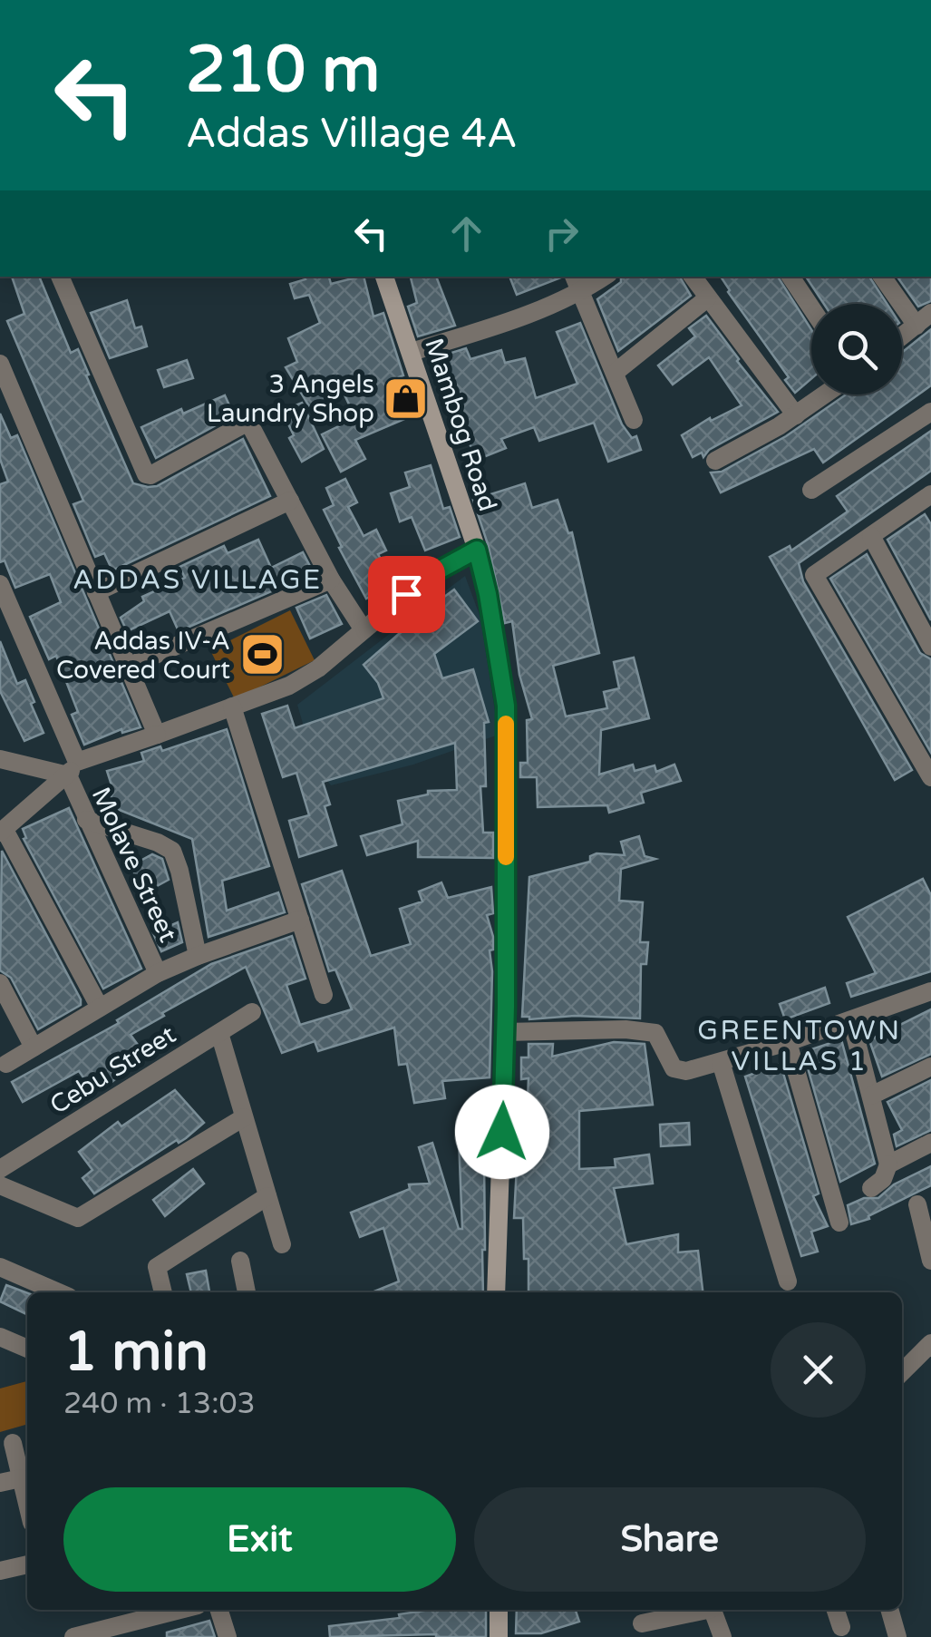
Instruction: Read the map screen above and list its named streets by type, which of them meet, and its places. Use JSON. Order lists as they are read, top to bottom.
{
  "streets": {
    "main road": ["Mambog Road"],
    "street": ["Molave Street", "Cebu Street"]
  },
  "districts": ["ADDAS VILLAGE", "GREENTOWN VILLAS 1"],
  "places": {
    "shop": ["3 Angels Laundry Shop"],
    "sports": ["Addas IV-A Covered Court"]
  },
  "page": {
    "turn": ["210 m", "Addas Village 4A"],
    "heading": ["1 min", "240 m · 13:03"],
    "buttons": ["Exit", "Share"]
  }
}
